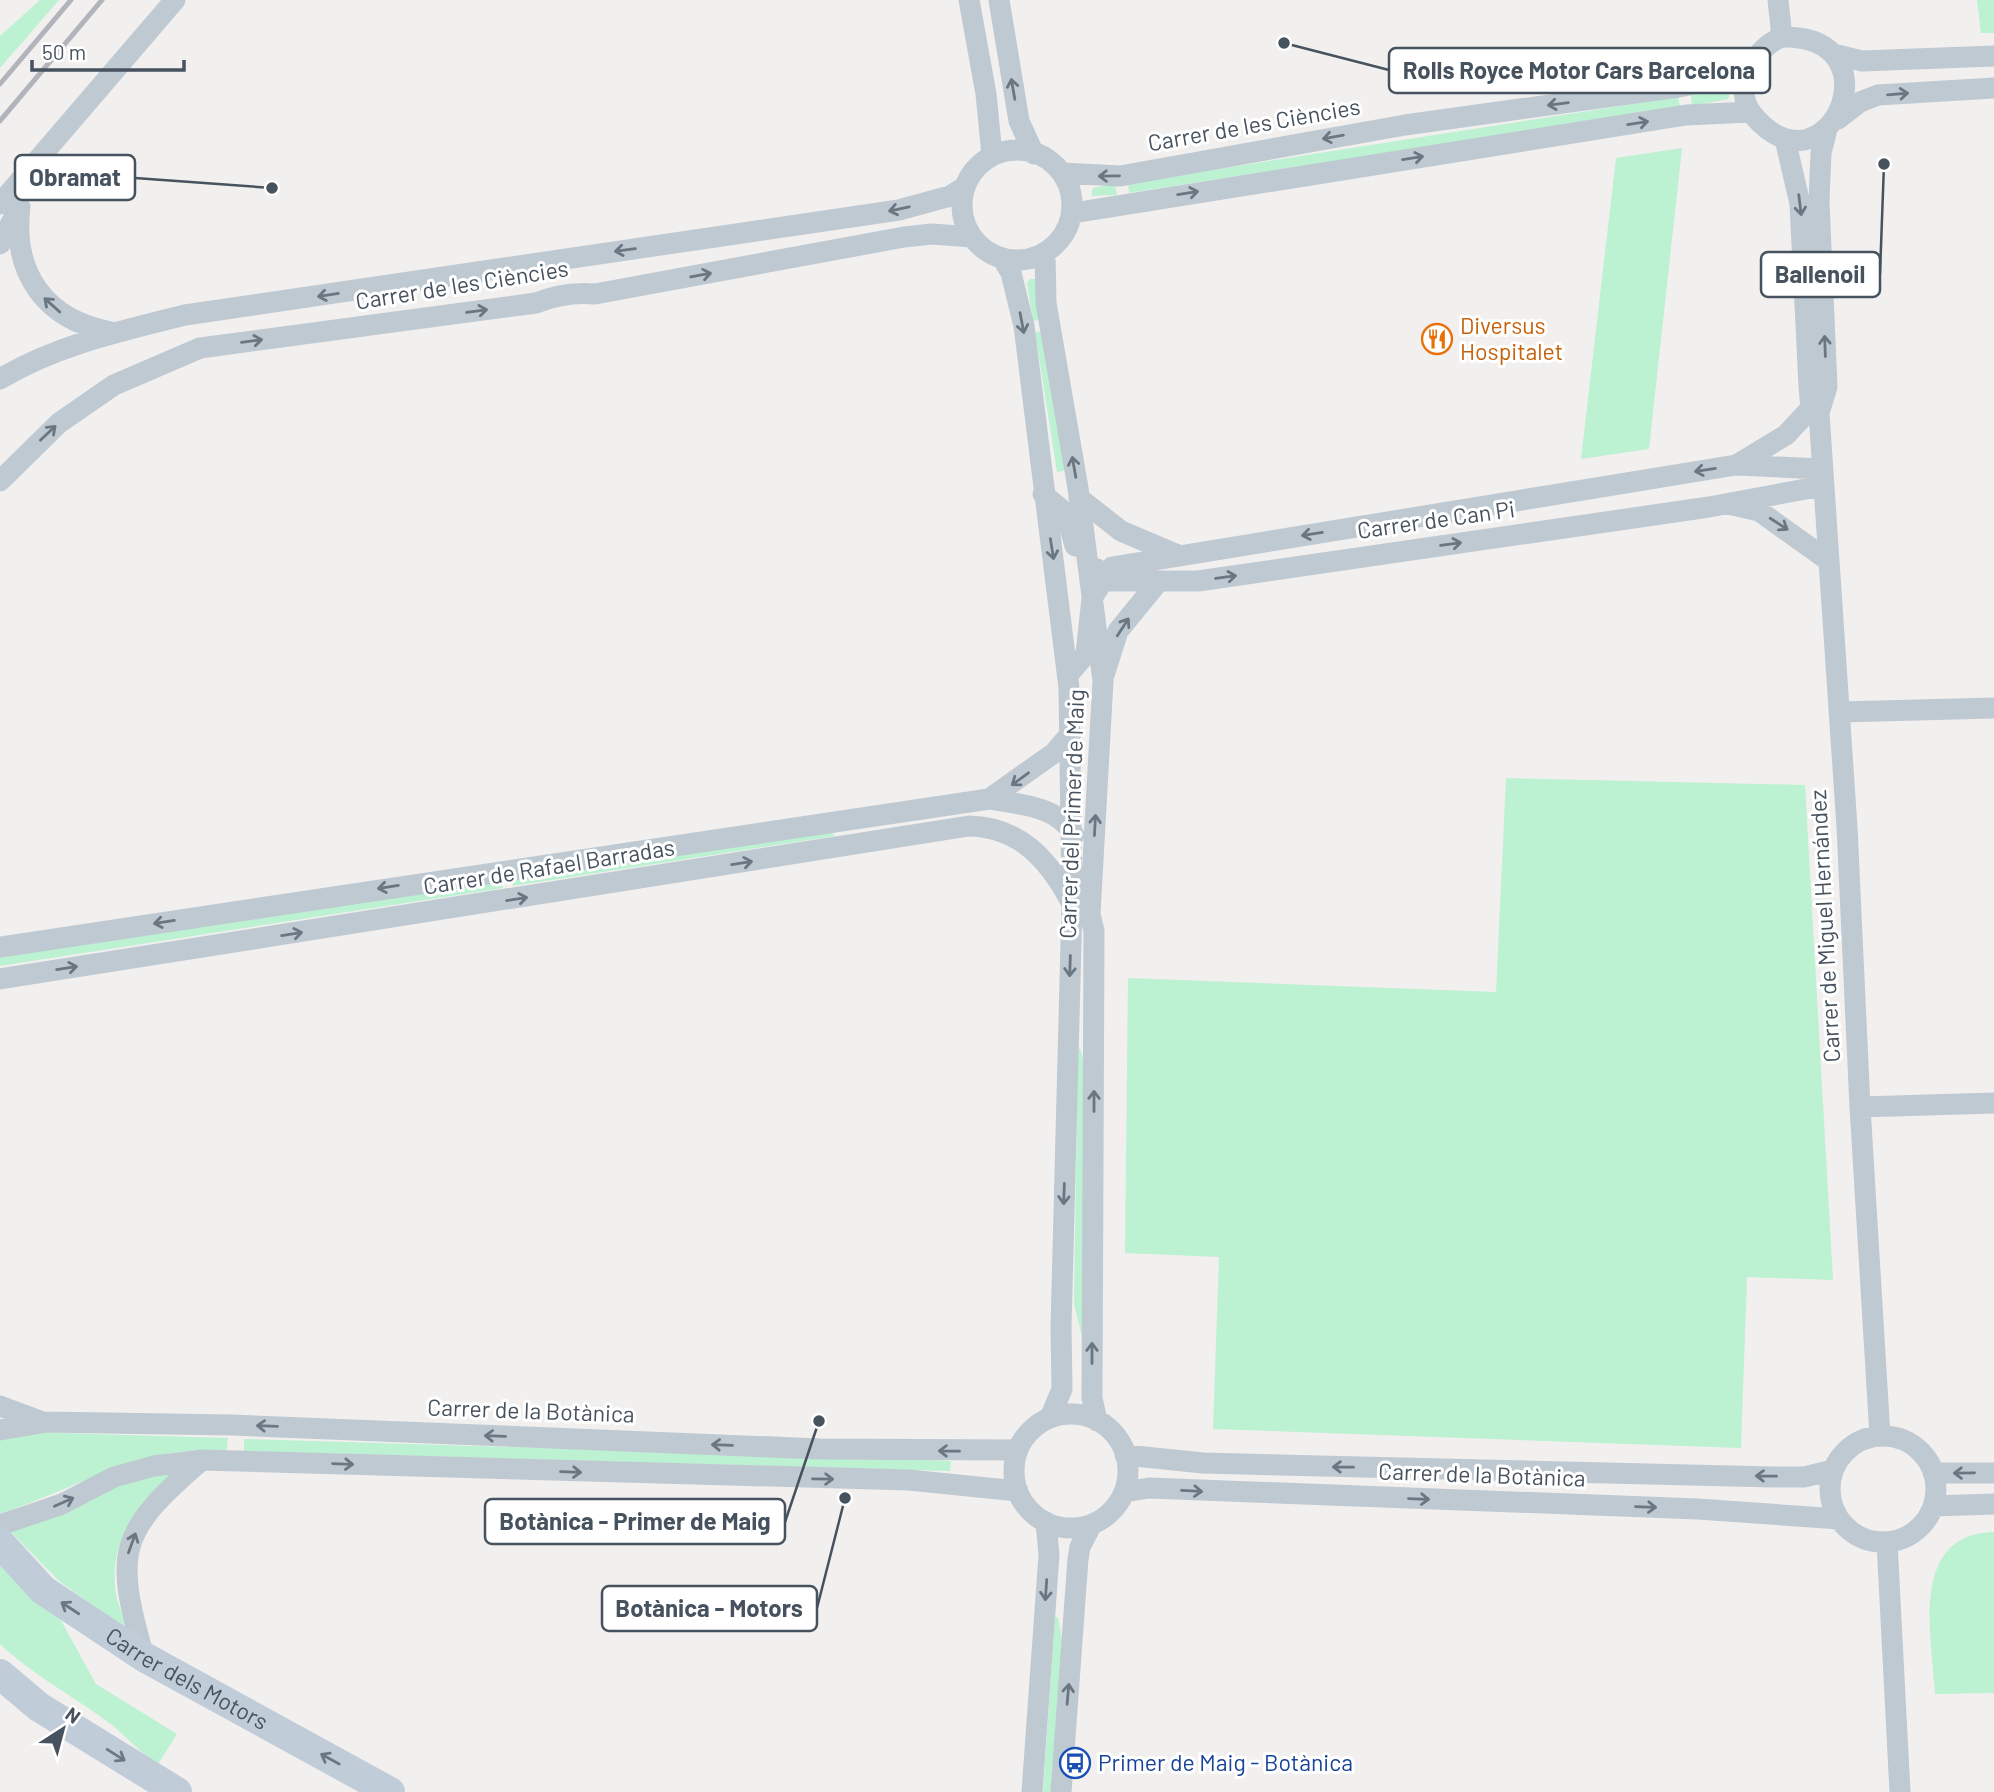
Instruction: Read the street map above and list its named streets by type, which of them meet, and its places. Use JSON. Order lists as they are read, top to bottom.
{
  "streets": {
    "street": [
      "Carrer de les Ciències",
      "Carrer de Can Pi",
      "Carrer del Primer de Maig",
      "Carrer de Rafael Barradas",
      "Carrer de Miguel Hernández",
      "Carrer de la Botànica",
      "Carrer dels Motors"
    ]
  },
  "crossings": [
    ["Carrer de les Ciències", "Carrer del Primer de Maig"],
    ["Carrer de les Ciències", "Carrer de Miguel Hernández"],
    ["Carrer de Can Pi", "Carrer del Primer de Maig"],
    ["Carrer de Can Pi", "Carrer de Miguel Hernández"],
    ["Carrer del Primer de Maig", "Carrer de Rafael Barradas"],
    ["Carrer del Primer de Maig", "Carrer de la Botànica"],
    ["Carrer de Miguel Hernández", "Carrer de la Botànica"]
  ],
  "places": {
    "other": [
      "Rolls Royce Motor Cars Barcelona",
      "Ballenoil",
      "Obramat",
      "Botànica - Primer de Maig",
      "Botànica - Motors"
    ],
    "restaurant": ["Diversus Hospitalet"],
    "bus stop": ["Primer de Maig - Botànica"]
  },
  "scale_bar": "50 m",
  "north": "top right"
}
